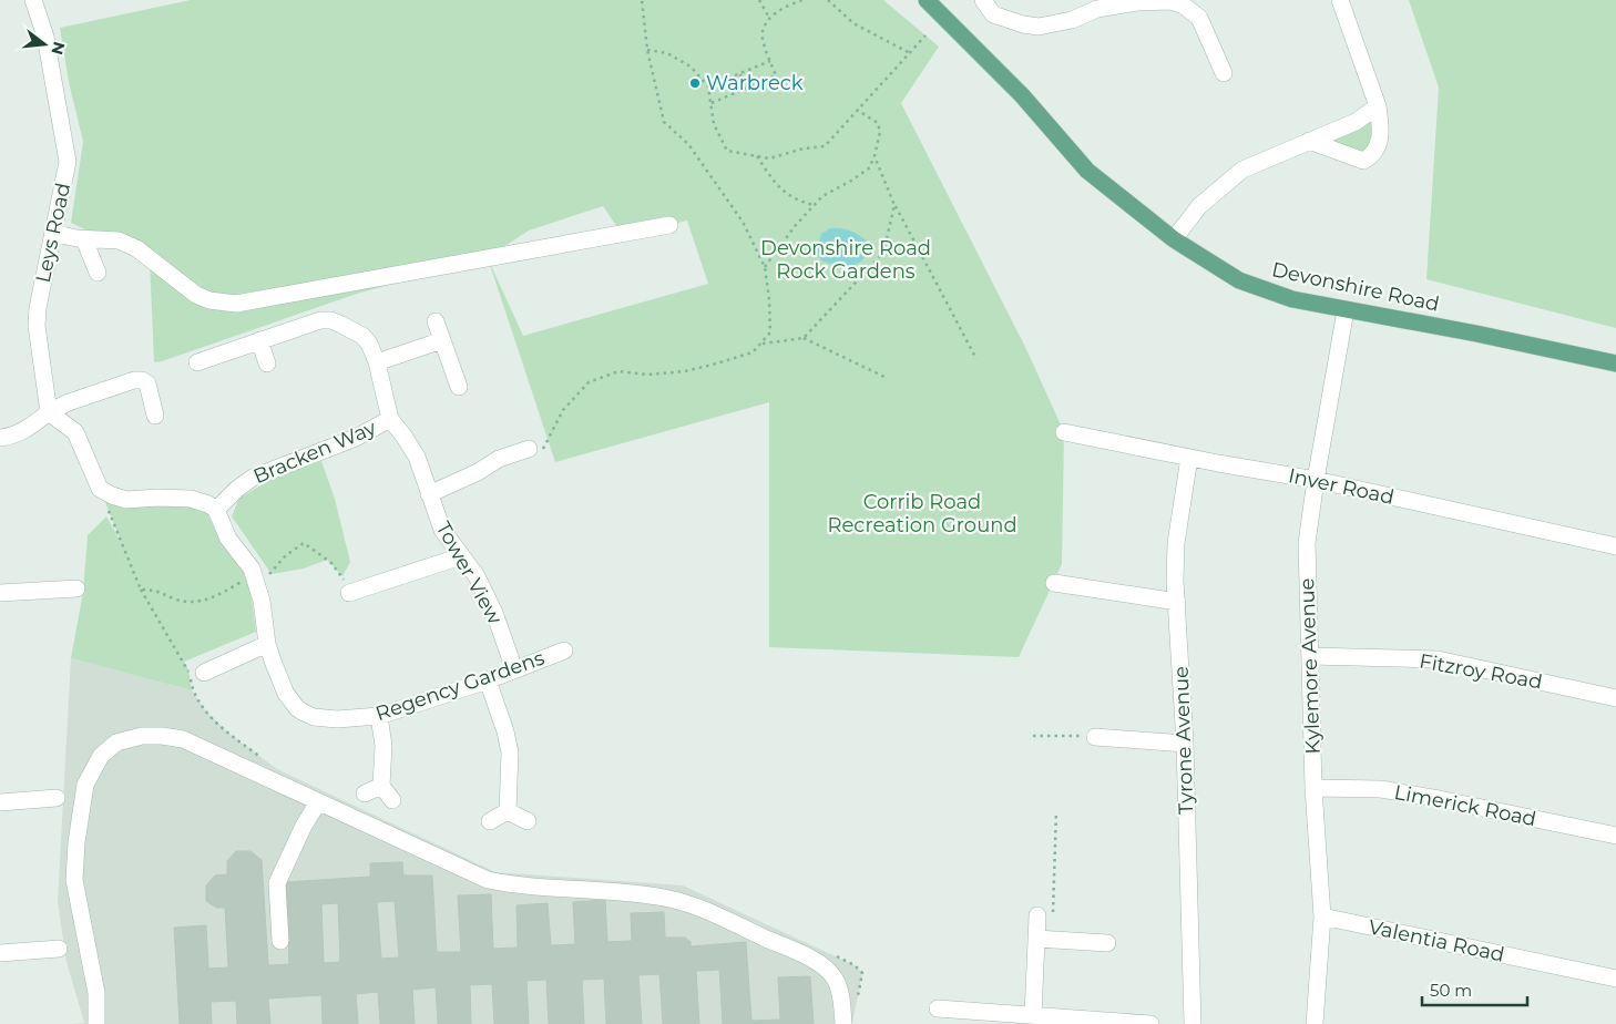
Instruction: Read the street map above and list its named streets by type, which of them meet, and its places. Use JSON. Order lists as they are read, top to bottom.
{
  "streets": {
    "main road": ["Devonshire Road"],
    "street": [
      "Leys Road",
      "Bracken Way",
      "Inver Road",
      "Tower View",
      "Kylemore Avenue",
      "Fitzroy Road",
      "Regency Gardens",
      "Tyrone Avenue",
      "Limerick Road",
      "Valentia Road"
    ]
  },
  "crossings": [
    ["Devonshire Road", "Kylemore Avenue"],
    ["Bracken Way", "Tower View"],
    ["Bracken Way", "Regency Gardens"],
    ["Inver Road", "Kylemore Avenue"],
    ["Inver Road", "Tyrone Avenue"],
    ["Tower View", "Regency Gardens"],
    ["Kylemore Avenue", "Fitzroy Road"],
    ["Kylemore Avenue", "Limerick Road"],
    ["Kylemore Avenue", "Valentia Road"]
  ],
  "parks": ["Devonshire Road Rock Gardens", "Corrib Road Recreation Ground"],
  "places": ["Warbreck"],
  "scale_bar": "50 m",
  "north": "right"
}
